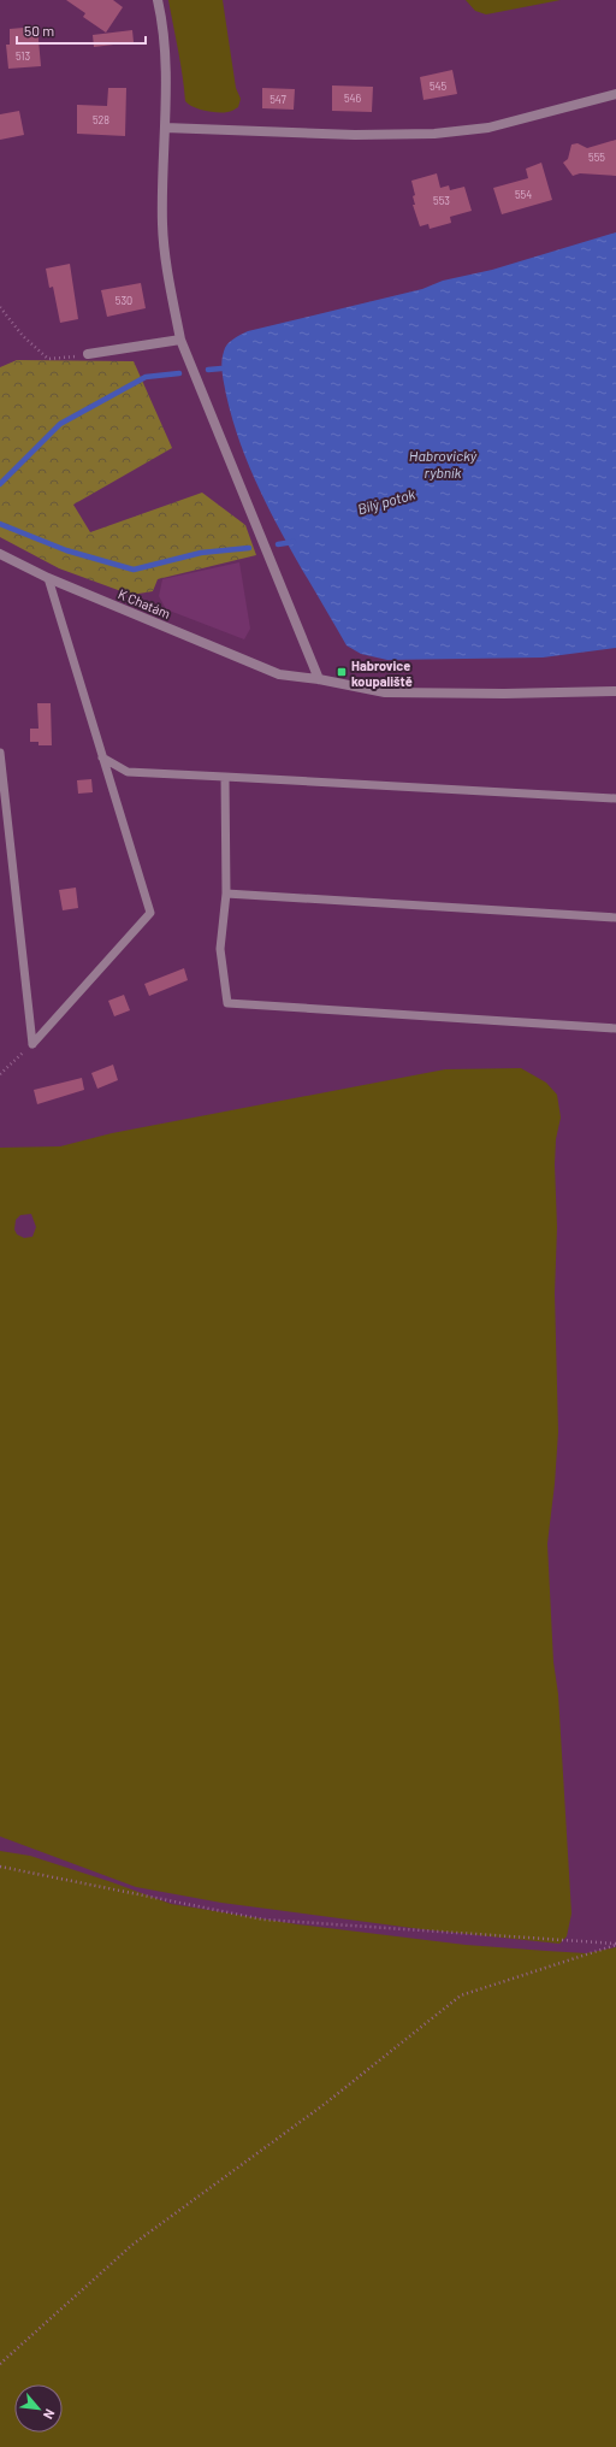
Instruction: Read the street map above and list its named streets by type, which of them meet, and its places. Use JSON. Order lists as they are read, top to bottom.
{
  "streets": {
    "street": ["K Chatám"]
  },
  "water": ["Habrovický rybník", "Bílý potok"],
  "places": {
    "transit": ["Habrovice koupaliště"]
  },
  "house_numbers": [
    "513",
    "545",
    "546",
    "547",
    "528",
    "555",
    "554",
    "553",
    "530"
  ],
  "scale_bar": "50 m",
  "north": "bottom right"
}
